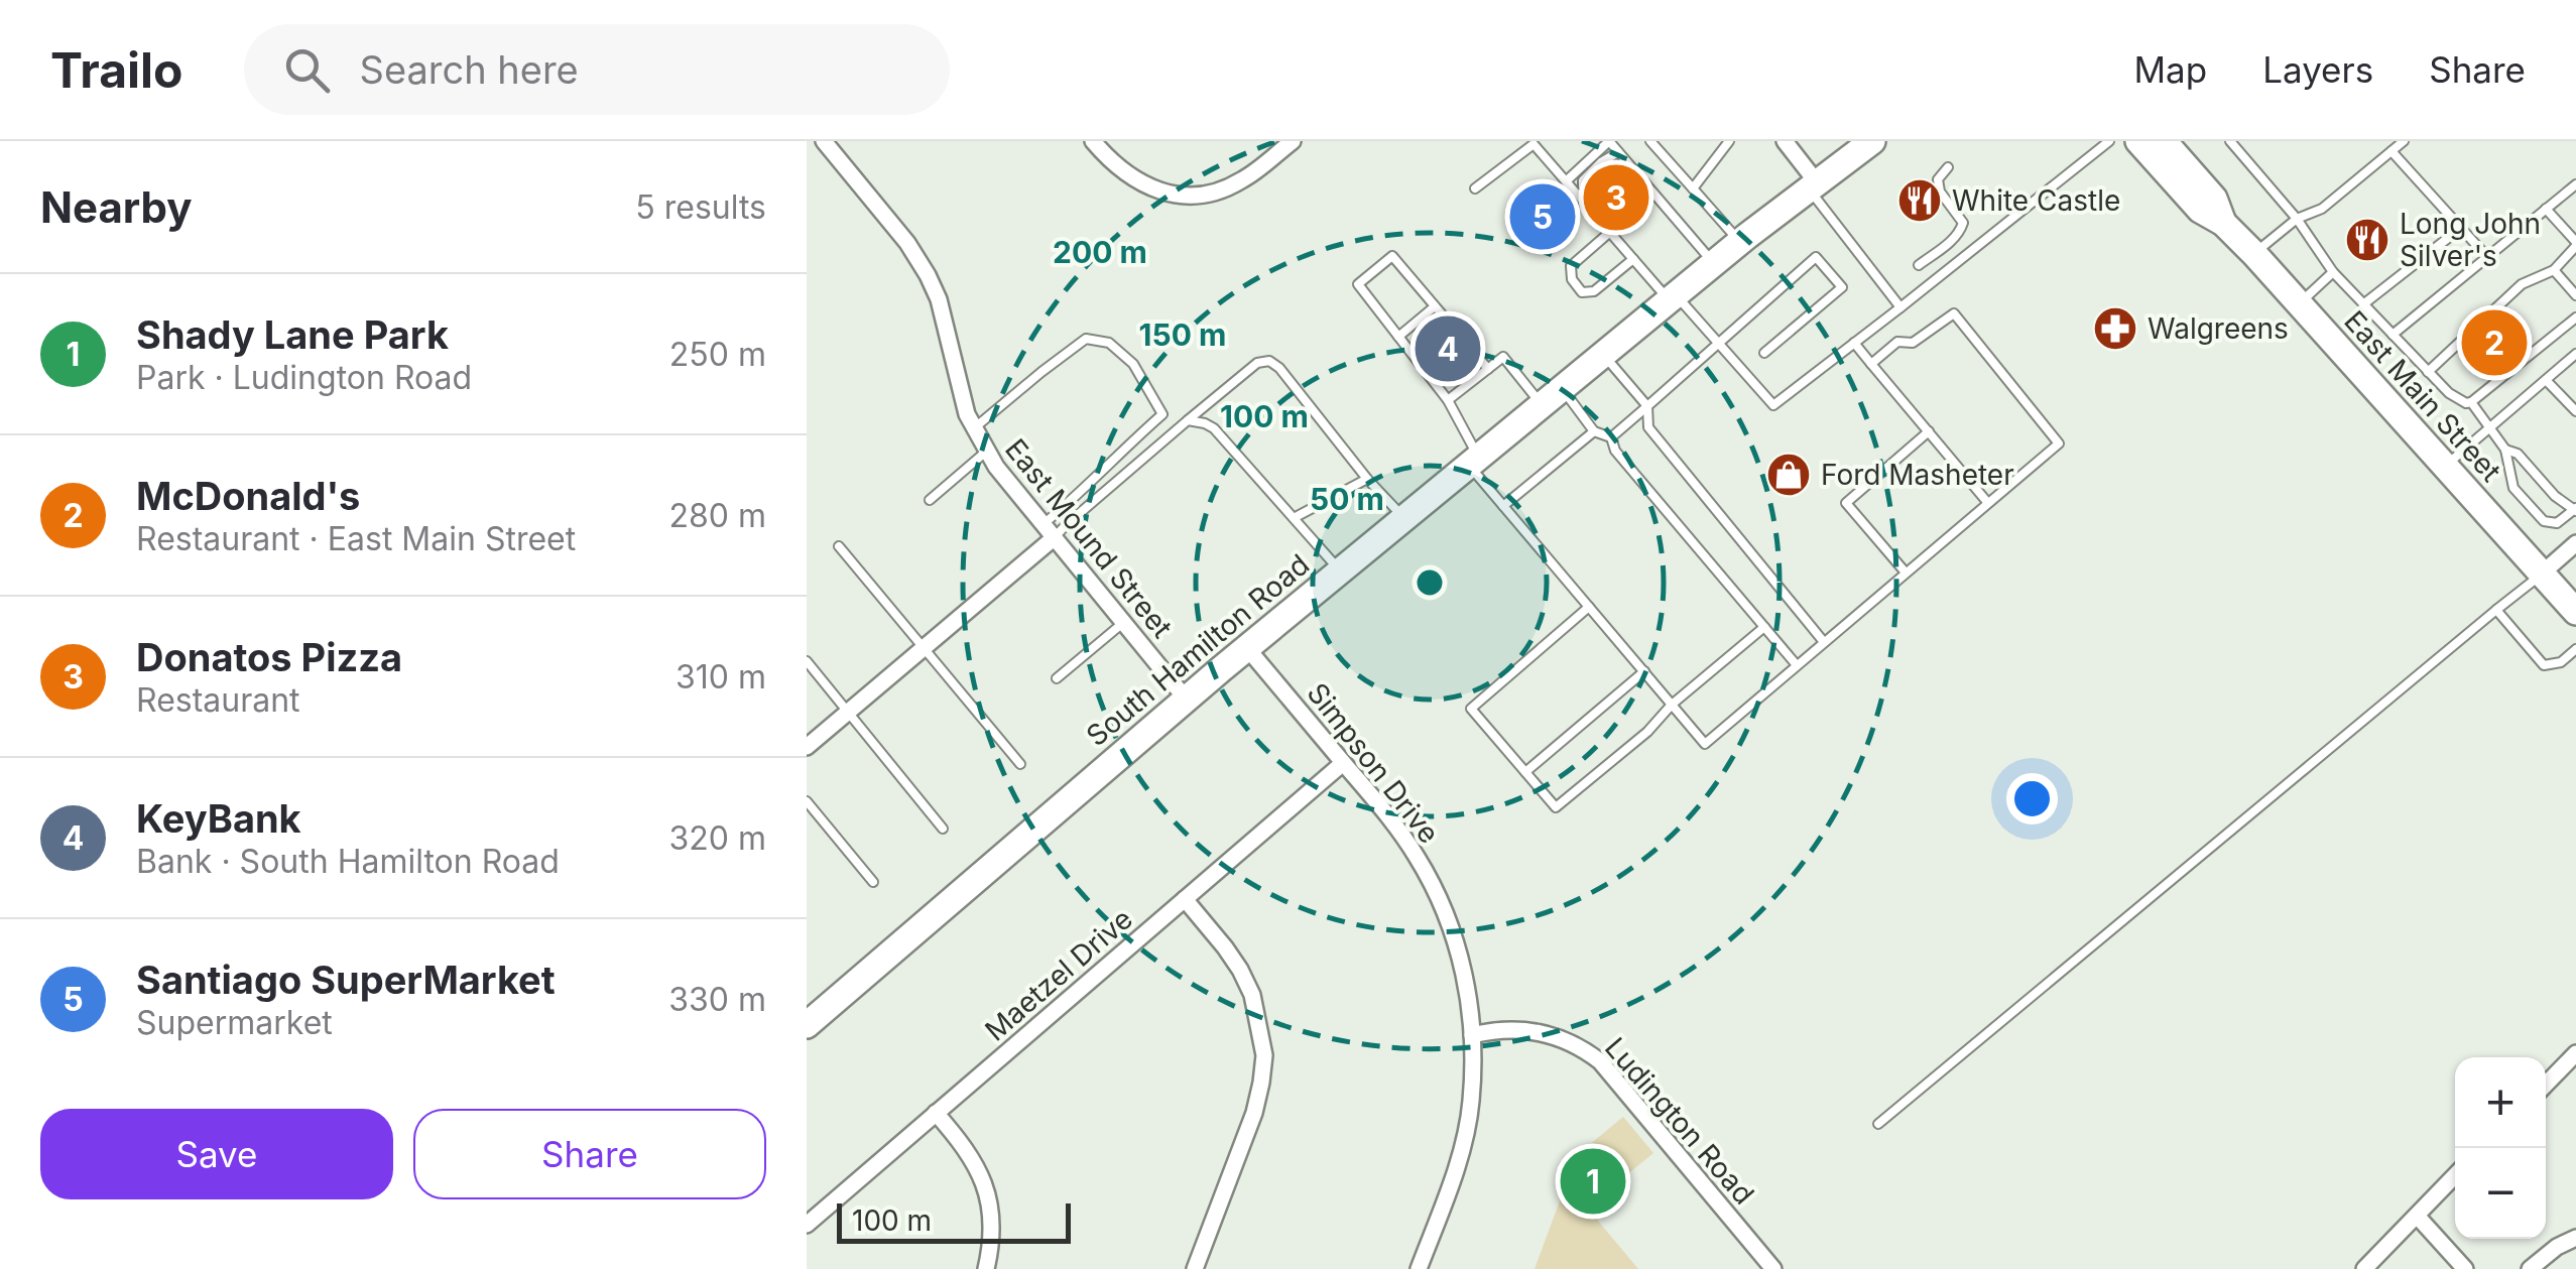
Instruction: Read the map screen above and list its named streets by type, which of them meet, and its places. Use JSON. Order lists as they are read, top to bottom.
{
  "streets": {
    "main road": ["East Main Street", "South Hamilton Road"],
    "street": [
      "East Mound Street",
      "Simpson Drive",
      "Maetzel Drive",
      "Ludington Road"
    ]
  },
  "crossings": [
    ["East Mound Street", "South Hamilton Road"],
    ["South Hamilton Road", "Simpson Drive"],
    ["Simpson Drive", "Maetzel Drive"],
    ["Simpson Drive", "Ludington Road"]
  ],
  "places": {
    "restaurant": ["White Castle", "Long John Silver's"],
    "pharmacy": ["Walgreens"],
    "shop": ["Ford Masheter"]
  },
  "scale_bar": "100 m",
  "page": {
    "header": "Trailo",
    "search": "Search here",
    "nav": ["Map", "Layers", "Share"],
    "heading": ["Nearby", "5 results"],
    "pins": [
      "3",
      "5",
      "2",
      "4",
      "1"
    ],
    "list": [
      {
        "mark": "1",
        "name": "Shady Lane Park",
        "note": "Park · Ludington Road",
        "value": "250 m"
      },
      {
        "mark": "2",
        "name": "McDonald's",
        "note": "Restaurant · East Main Street",
        "value": "280 m"
      },
      {
        "mark": "3",
        "name": "Donatos Pizza",
        "note": "Restaurant",
        "value": "310 m"
      },
      {
        "mark": "4",
        "name": "KeyBank",
        "note": "Bank · South Hamilton Road",
        "value": "320 m"
      },
      {
        "mark": "5",
        "name": "Santiago SuperMarket",
        "note": "Supermarket",
        "value": "330 m"
      }
    ],
    "map_buttons": ["+", "−"],
    "buttons": ["Save", "Share"],
    "scale": "100 m"
  },
  "rings": [
    "200 m",
    "150 m",
    "100 m",
    "50 m"
  ]
}
